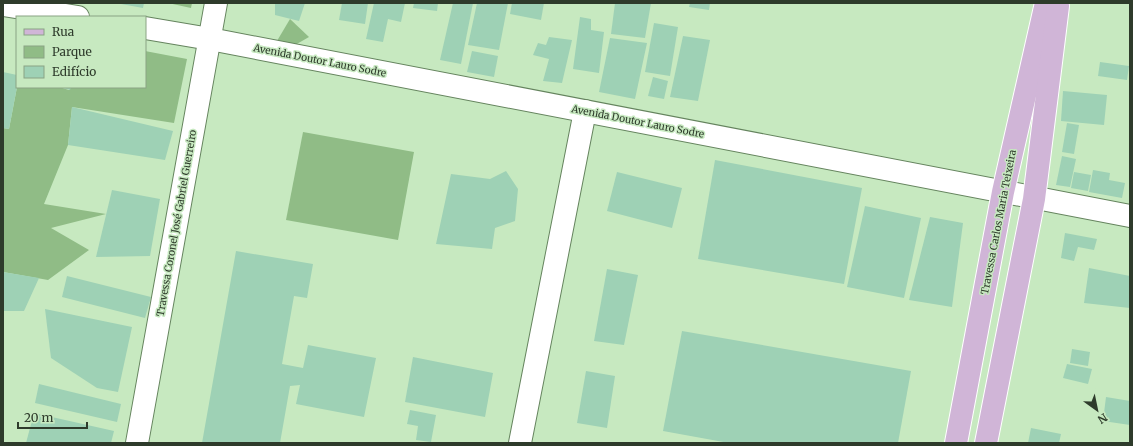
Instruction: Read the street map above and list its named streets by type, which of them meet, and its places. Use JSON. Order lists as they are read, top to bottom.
{
  "streets": {
    "main road": ["Travessa Carlos Maria Teixeira"],
    "street": ["Avenida Doutor Lauro Sodre", "Travessa Coronel José Gabriel Guerreiro"]
  },
  "crossings": [
    ["Avenida Doutor Lauro Sodre", "Travessa Carlos Maria Teixeira"],
    ["Avenida Doutor Lauro Sodre", "Travessa Coronel José Gabriel Guerreiro"]
  ],
  "legend": ["Rua", "Parque", "Edifício"],
  "scale_bar": "20 m",
  "north": "bottom right"
}
